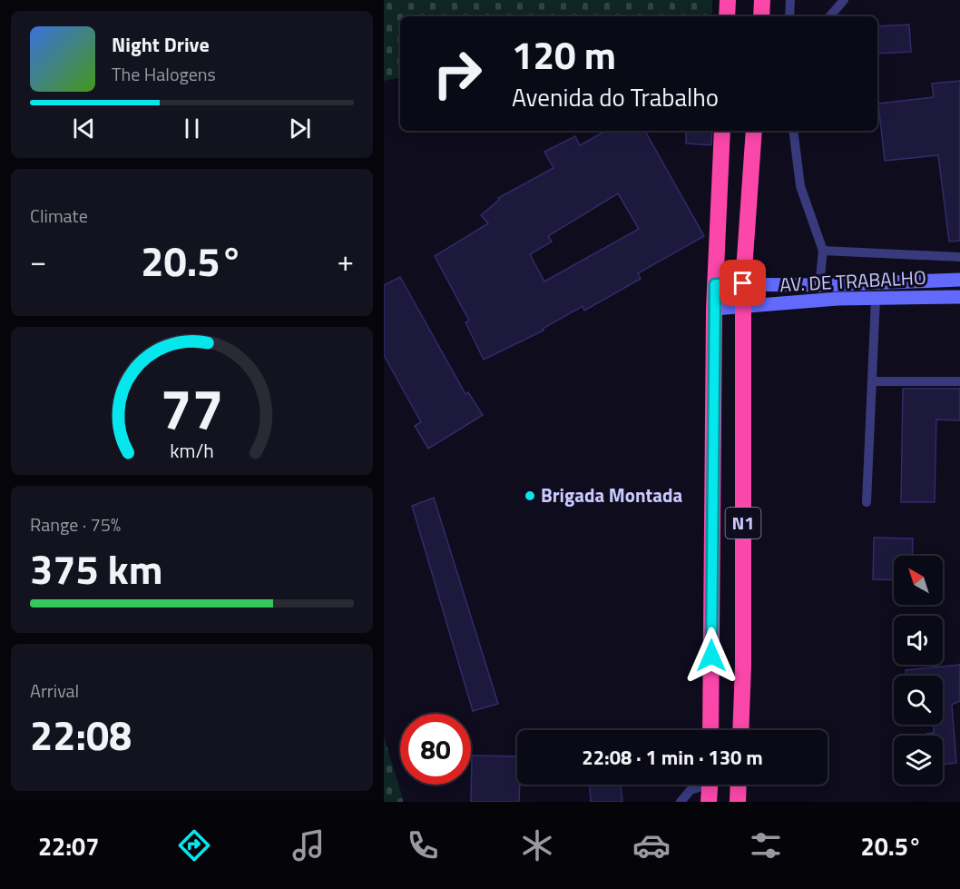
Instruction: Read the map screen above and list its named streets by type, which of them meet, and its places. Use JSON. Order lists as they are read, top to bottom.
{
  "streets": {
    "highway": ["N1"],
    "main road": ["AV. DE TRABALHO"]
  },
  "crossings": [
    ["AV. DE TRABALHO", "N1"]
  ],
  "places": ["Brigada Montada"],
  "north": "top left",
  "page": {
    "turn": ["120 m", "Avenida do Trabalho"],
    "song": ["Night Drive", "The Halogens"],
    "tile": [
      "Climate",
      ["Range · 75%", "375 km"],
      ["Arrival", "22:08"]
    ],
    "heat": ["−", "20.5°", "+"],
    "limit": "80",
    "trip": "22:08 · 1 min · 130 m",
    "tabs": ["22:07", "20.5°"],
    "gauge": ["77", "km/h"]
  }
}
